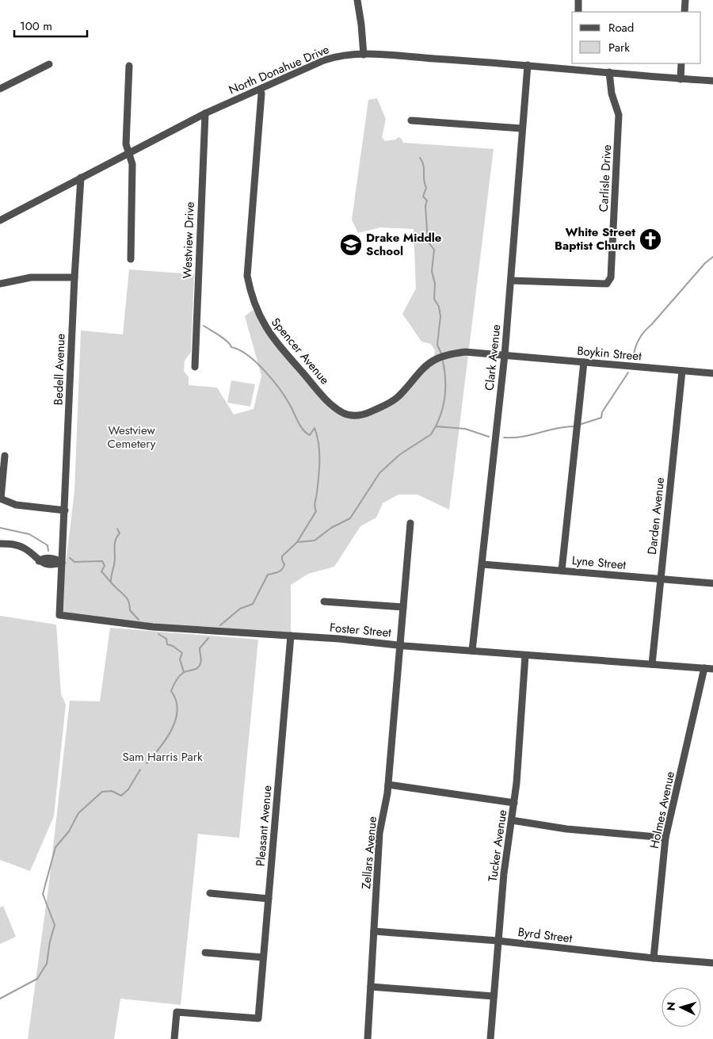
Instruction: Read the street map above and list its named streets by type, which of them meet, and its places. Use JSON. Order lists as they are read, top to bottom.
{
  "streets": {
    "street": [
      "North Donahue Drive",
      "Carlisle Drive",
      "Westview Drive",
      "Spencer Avenue",
      "Boykin Street",
      "Clark Avenue",
      "Bedell Avenue",
      "Darden Avenue",
      "Lyne Street",
      "Foster Street",
      "Holmes Avenue",
      "Pleasant Avenue",
      "Tucker Avenue",
      "Zellars Avenue",
      "Byrd Street"
    ]
  },
  "crossings": [
    ["North Donahue Drive", "Carlisle Drive"],
    ["North Donahue Drive", "Westview Drive"],
    ["North Donahue Drive", "Spencer Avenue"],
    ["North Donahue Drive", "Clark Avenue"],
    ["North Donahue Drive", "Bedell Avenue"],
    ["Carlisle Drive", "Clark Avenue"],
    ["Spencer Avenue", "Boykin Street"],
    ["Spencer Avenue", "Clark Avenue"],
    ["Boykin Street", "Clark Avenue"],
    ["Boykin Street", "Darden Avenue"],
    ["Clark Avenue", "Lyne Street"],
    ["Clark Avenue", "Foster Street"],
    ["Bedell Avenue", "Foster Street"],
    ["Darden Avenue", "Lyne Street"],
    ["Darden Avenue", "Foster Street"],
    ["Foster Street", "Holmes Avenue"],
    ["Foster Street", "Pleasant Avenue"],
    ["Foster Street", "Tucker Avenue"],
    ["Foster Street", "Zellars Avenue"],
    ["Holmes Avenue", "Byrd Street"],
    ["Tucker Avenue", "Byrd Street"],
    ["Zellars Avenue", "Byrd Street"]
  ],
  "parks": ["Westview Cemetery", "Sam Harris Park"],
  "places": {
    "church": ["White Street Baptist Church"],
    "school or university": ["Drake Middle School"]
  },
  "legend": ["Road", "Park"],
  "scale_bar": "100 m",
  "north": "left"
}
